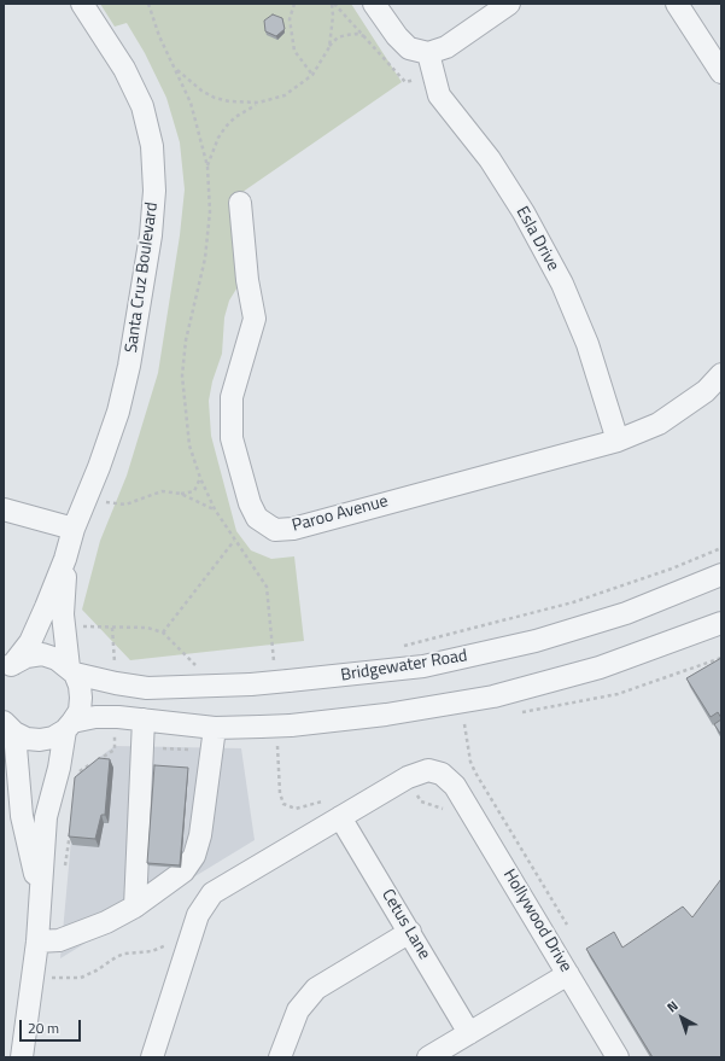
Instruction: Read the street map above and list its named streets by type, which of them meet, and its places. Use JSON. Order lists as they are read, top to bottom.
{
  "streets": {
    "street": [
      "Esla Drive",
      "Santa Cruz Boulevard",
      "Paroo Avenue",
      "Bridgewater Road",
      "Hollywood Drive",
      "Cetus Lane"
    ]
  },
  "crossings": [
    ["Esla Drive", "Paroo Avenue"],
    ["Santa Cruz Boulevard", "Bridgewater Road"],
    ["Hollywood Drive", "Cetus Lane"]
  ],
  "scale_bar": "20 m",
  "north": "top left"
}
